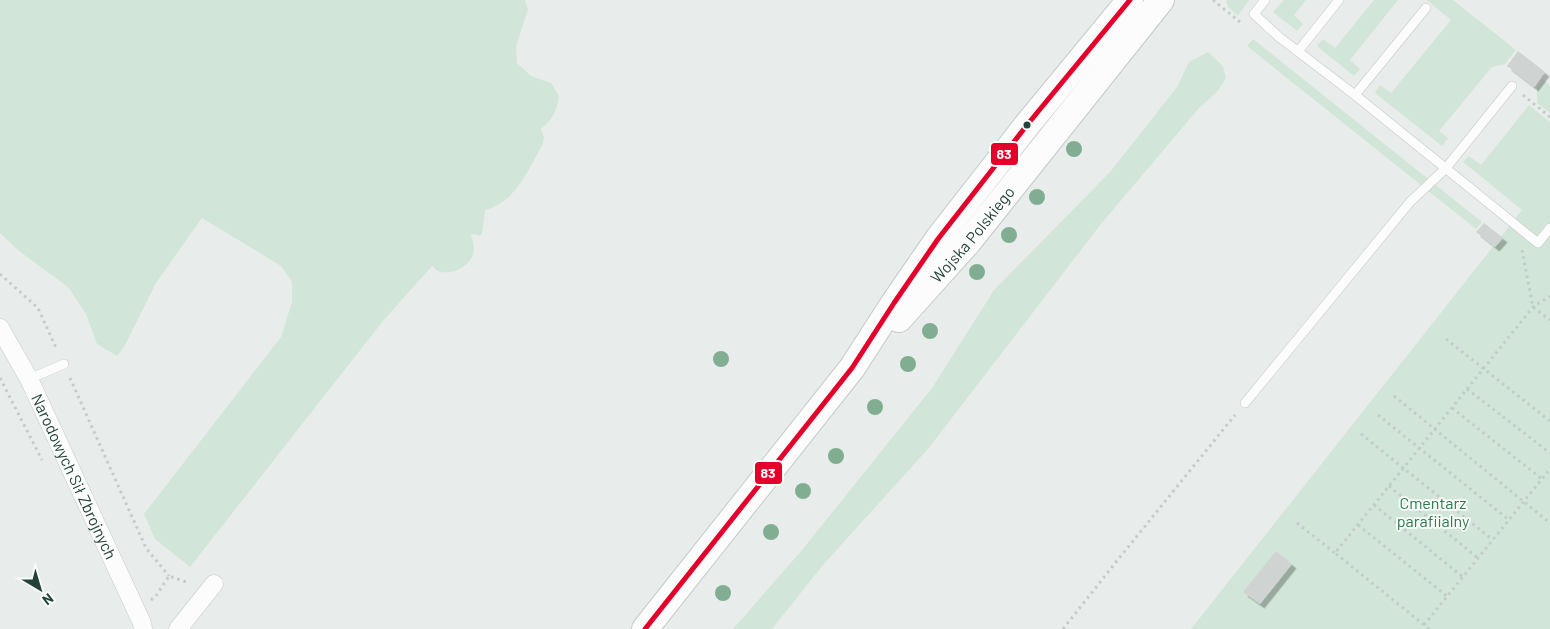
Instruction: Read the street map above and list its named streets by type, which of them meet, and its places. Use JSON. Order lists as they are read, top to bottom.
{
  "streets": {
    "main road": ["Wojska Polskiego"],
    "street": ["Narodowych Sił Zbrojnych"]
  },
  "parks": ["Cmentarz parafiialny"],
  "lines": ["transit line 83"],
  "north": "bottom right"
}
